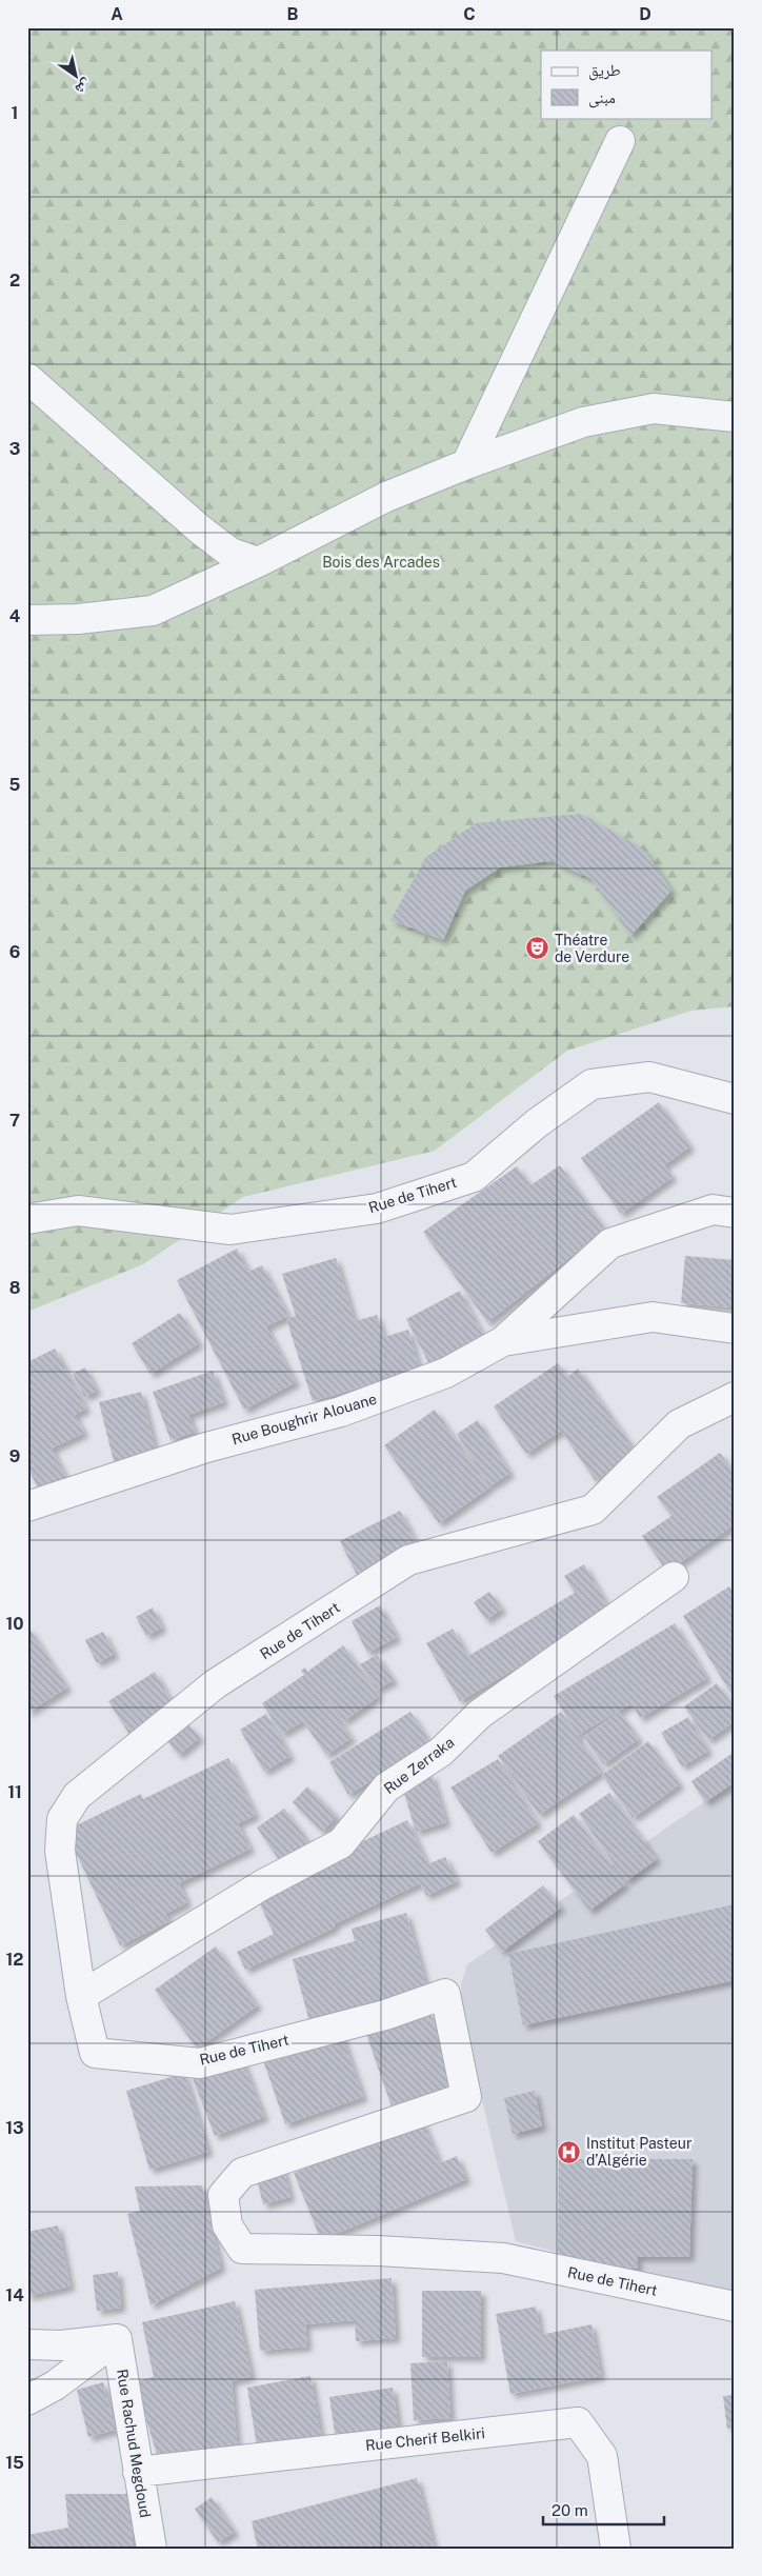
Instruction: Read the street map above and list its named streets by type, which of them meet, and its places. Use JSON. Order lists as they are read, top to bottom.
{
  "streets": {
    "street": [
      "Rue de Tihert",
      "Rue Boughrir Alouane",
      "Rue Zerraka",
      "Rue Cherif Belkiri",
      "Rue Rachud Megdoud"
    ]
  },
  "crossings": [
    ["Rue de Tihert", "Rue Zerraka"],
    ["Rue Cherif Belkiri", "Rue Rachud Megdoud"]
  ],
  "parks": ["Bois des Arcades"],
  "places": {
    "theatre": ["Théatre de Verdure"],
    "hospital": ["Institut Pasteur d’Algérie"]
  },
  "legend": ["طريق", "مبنى"],
  "scale_bar": "20 m",
  "north": "bottom right",
  "grid": {
    "columns": [
      "A",
      "B",
      "C",
      "D"
    ],
    "rows": [
      "1",
      "2",
      "3",
      "4",
      "5",
      "6",
      "7",
      "8",
      "9",
      "10",
      "11",
      "12",
      "13",
      "14",
      "15"
    ]
  }
}
